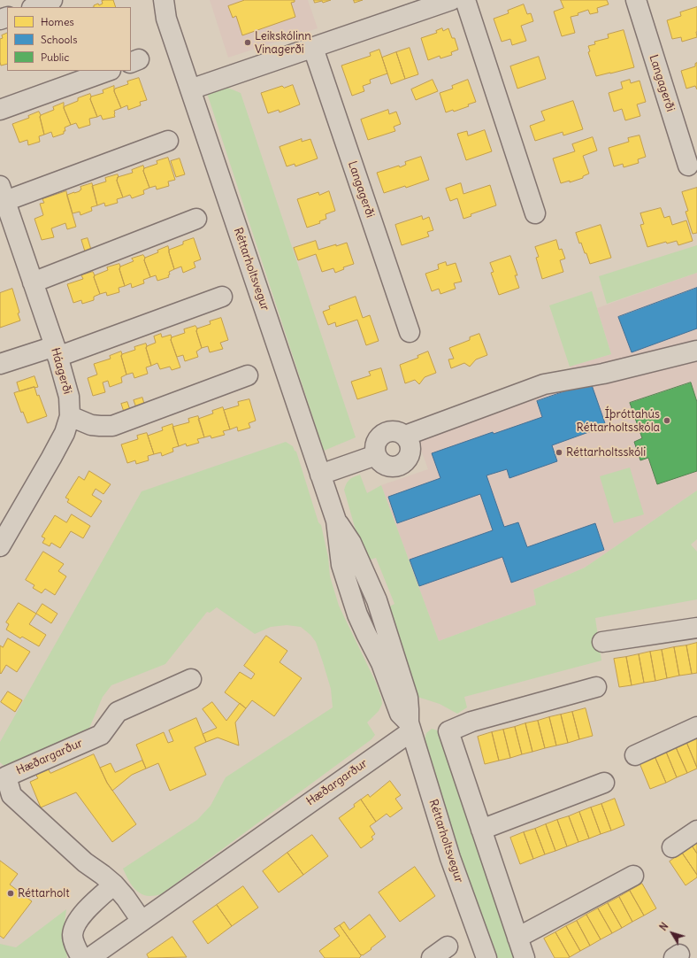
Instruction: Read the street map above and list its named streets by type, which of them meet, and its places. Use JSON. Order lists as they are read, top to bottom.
{
  "streets": {
    "street": [
      "Langagerði",
      "Réttarholtsvegur",
      "Háagerði",
      "Hæðargarður"
    ]
  },
  "crossings": [
    ["Réttarholtsvegur", "Hæðargarður"]
  ],
  "places": [
    "Leikskólinn Vinagerði",
    "Íþróttahús Réttarholtsskóla",
    "Réttarholtsskóli",
    "Réttarholt"
  ],
  "legend": ["Homes", "Schools", "Public"],
  "north": "top left"
}
